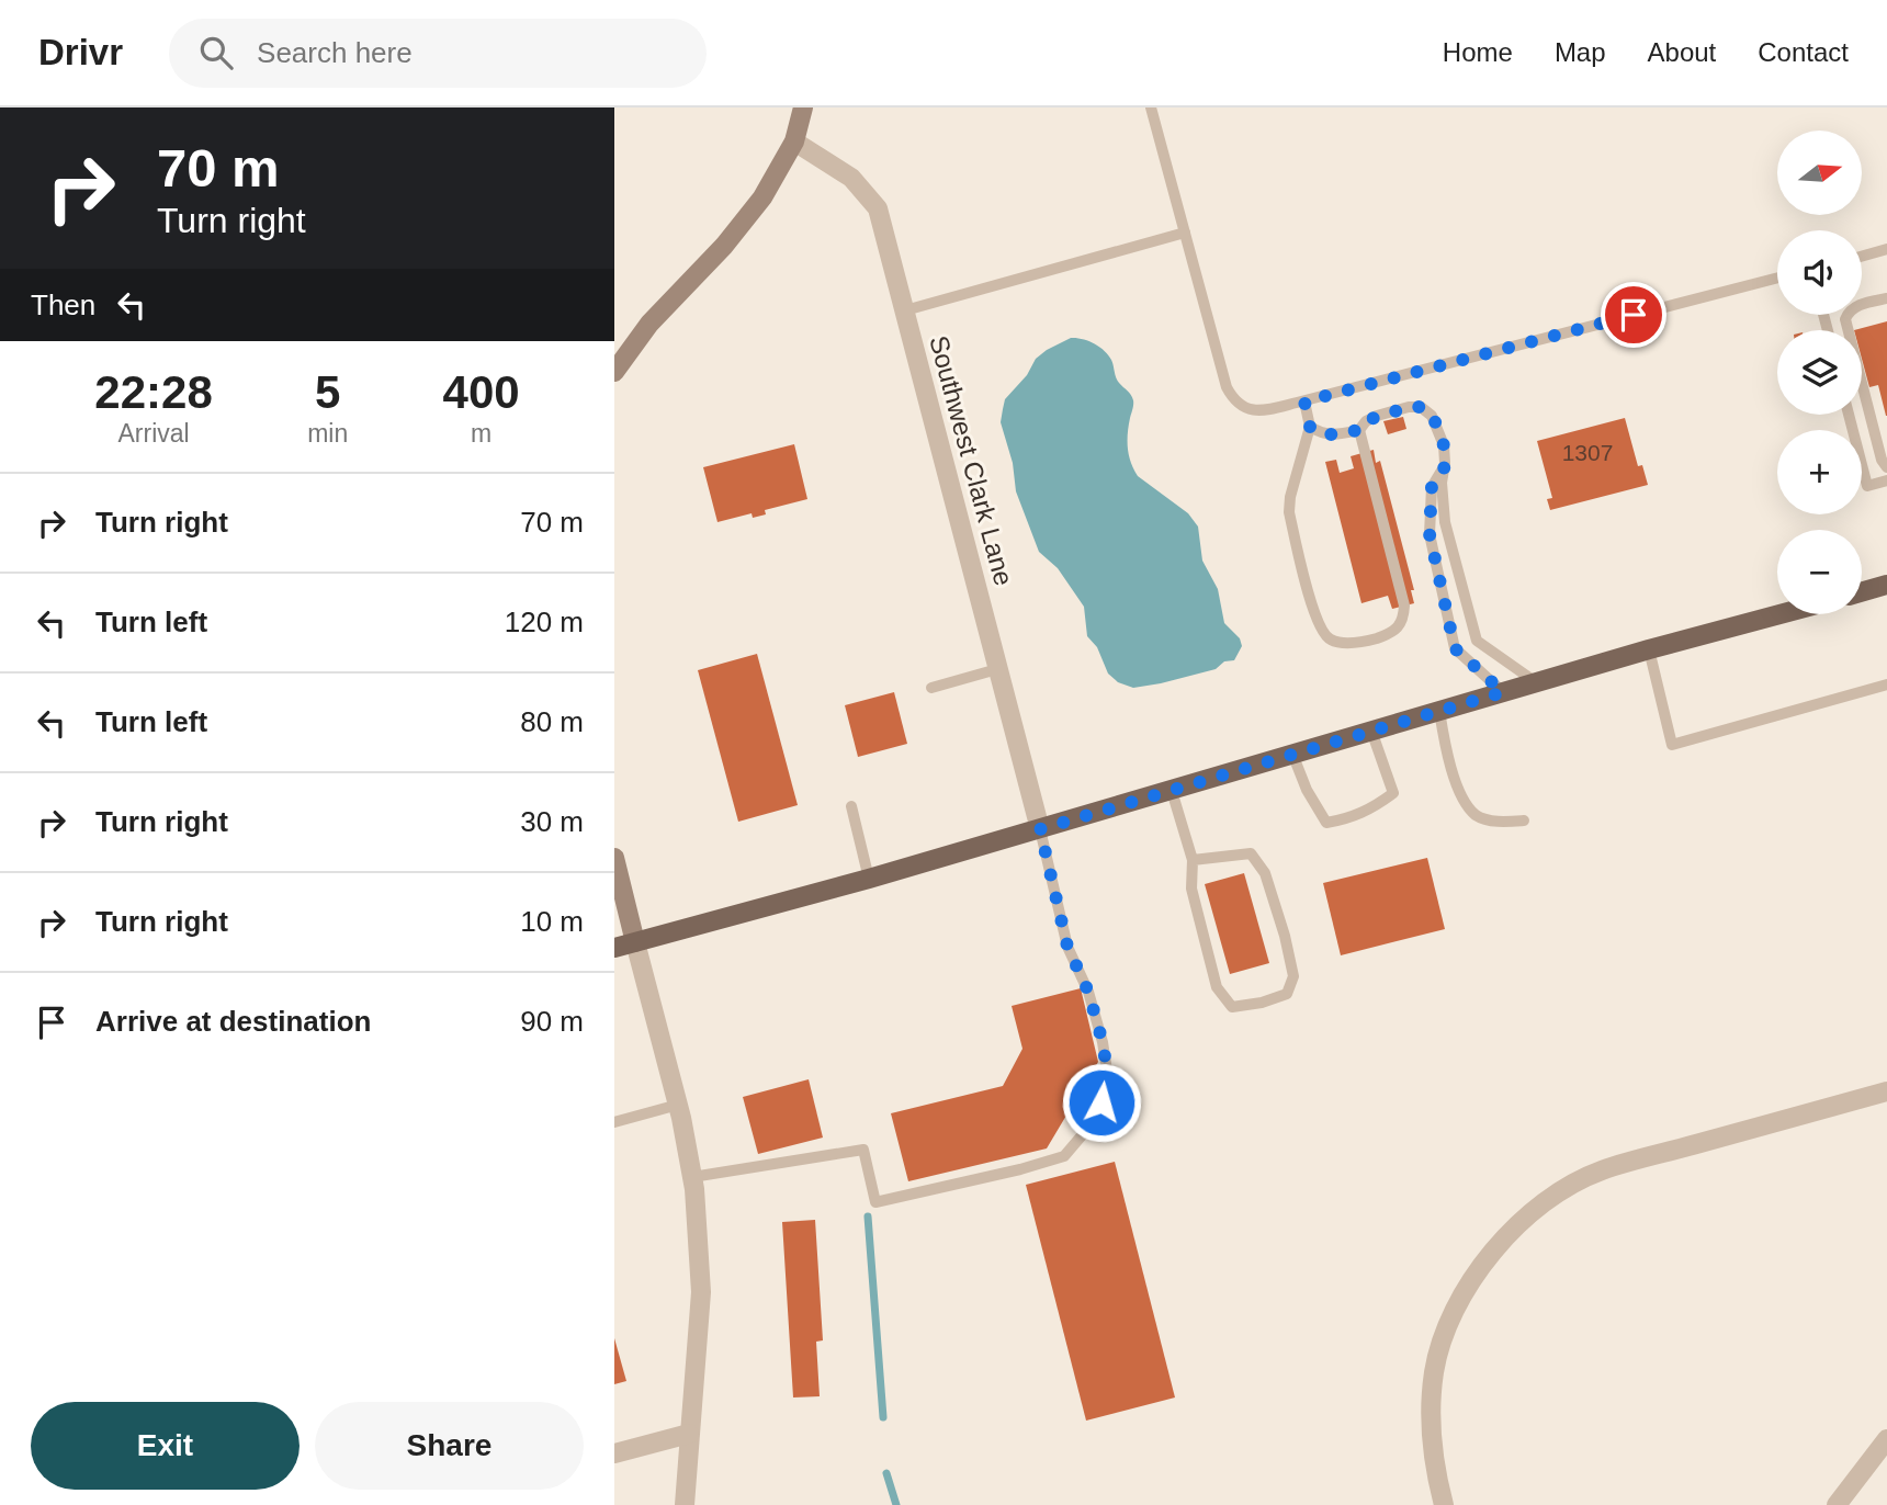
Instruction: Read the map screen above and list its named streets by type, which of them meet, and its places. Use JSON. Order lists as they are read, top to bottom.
{
  "streets": {
    "street": ["Southwest Clark Lane"]
  },
  "house_numbers": ["1307"],
  "north": "right",
  "page": {
    "header": "Drivr",
    "search": "Search here",
    "nav": [
      "Home",
      "Map",
      "About",
      "Contact"
    ],
    "turn": ["70 m", "Turn right"],
    "map_buttons": ["+", "−"],
    "then": "Then",
    "eta": [
      "22:28",
      "Arrival",
      "5",
      "min",
      "400",
      "m"
    ],
    "list": [
      {
        "name": "Turn right",
        "value": "70 m"
      },
      {
        "name": "Turn left",
        "value": "120 m"
      },
      {
        "name": "Turn left",
        "value": "80 m"
      },
      {
        "name": "Turn right",
        "value": "30 m"
      },
      {
        "name": "Turn right",
        "value": "10 m"
      },
      {
        "name": "Arrive at destination",
        "value": "90 m"
      }
    ],
    "buttons": ["Exit", "Share"]
  }
}
